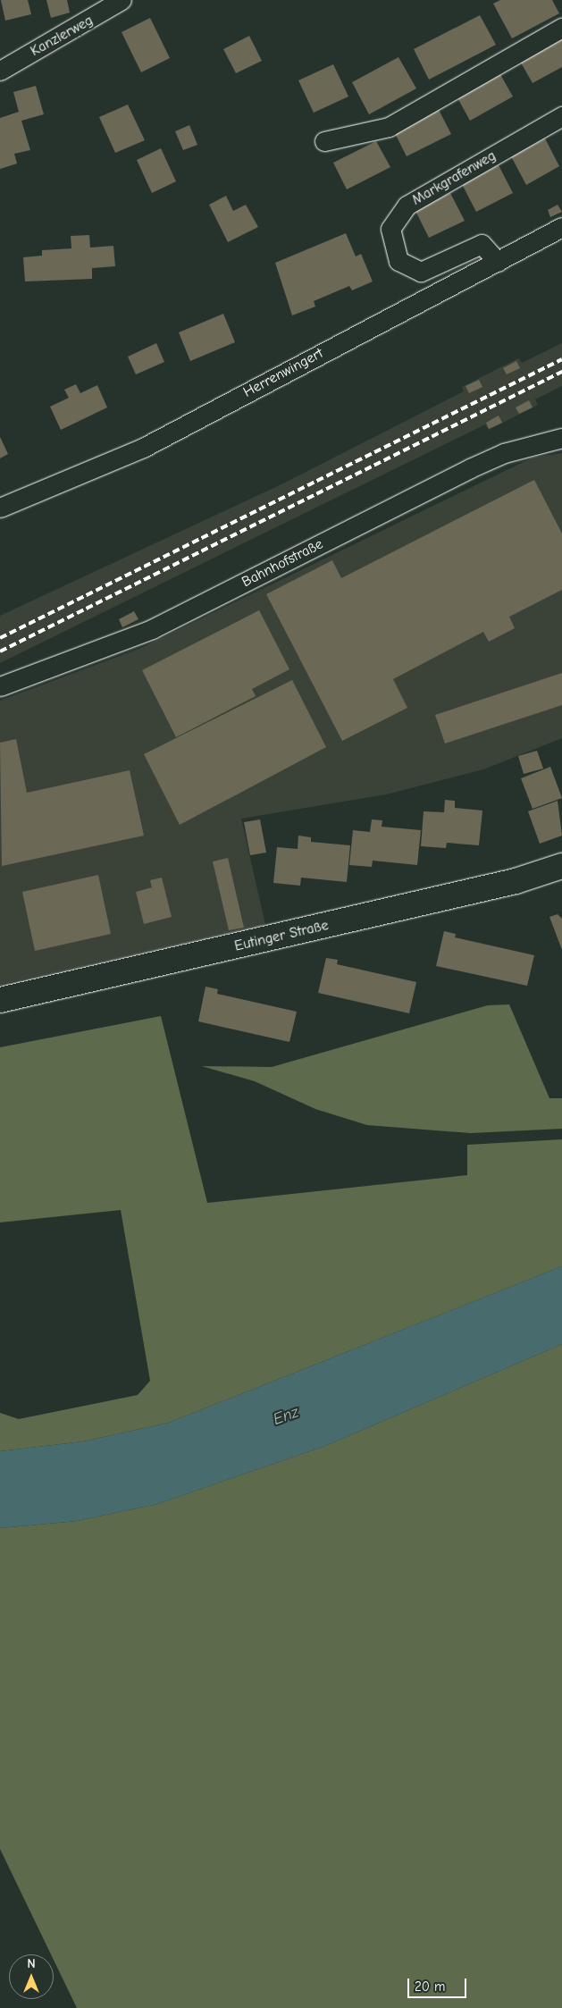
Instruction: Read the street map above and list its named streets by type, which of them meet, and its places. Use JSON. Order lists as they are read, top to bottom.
{
  "streets": {
    "street": [
      "Kanzlerweg",
      "Markgrafenweg",
      "Herrenwingert",
      "Bahnhofstraße",
      "Eutinger Straße"
    ]
  },
  "crossings": [
    ["Markgrafenweg", "Herrenwingert"]
  ],
  "water": ["Enz"],
  "scale_bar": "20 m",
  "north": "top"
}
